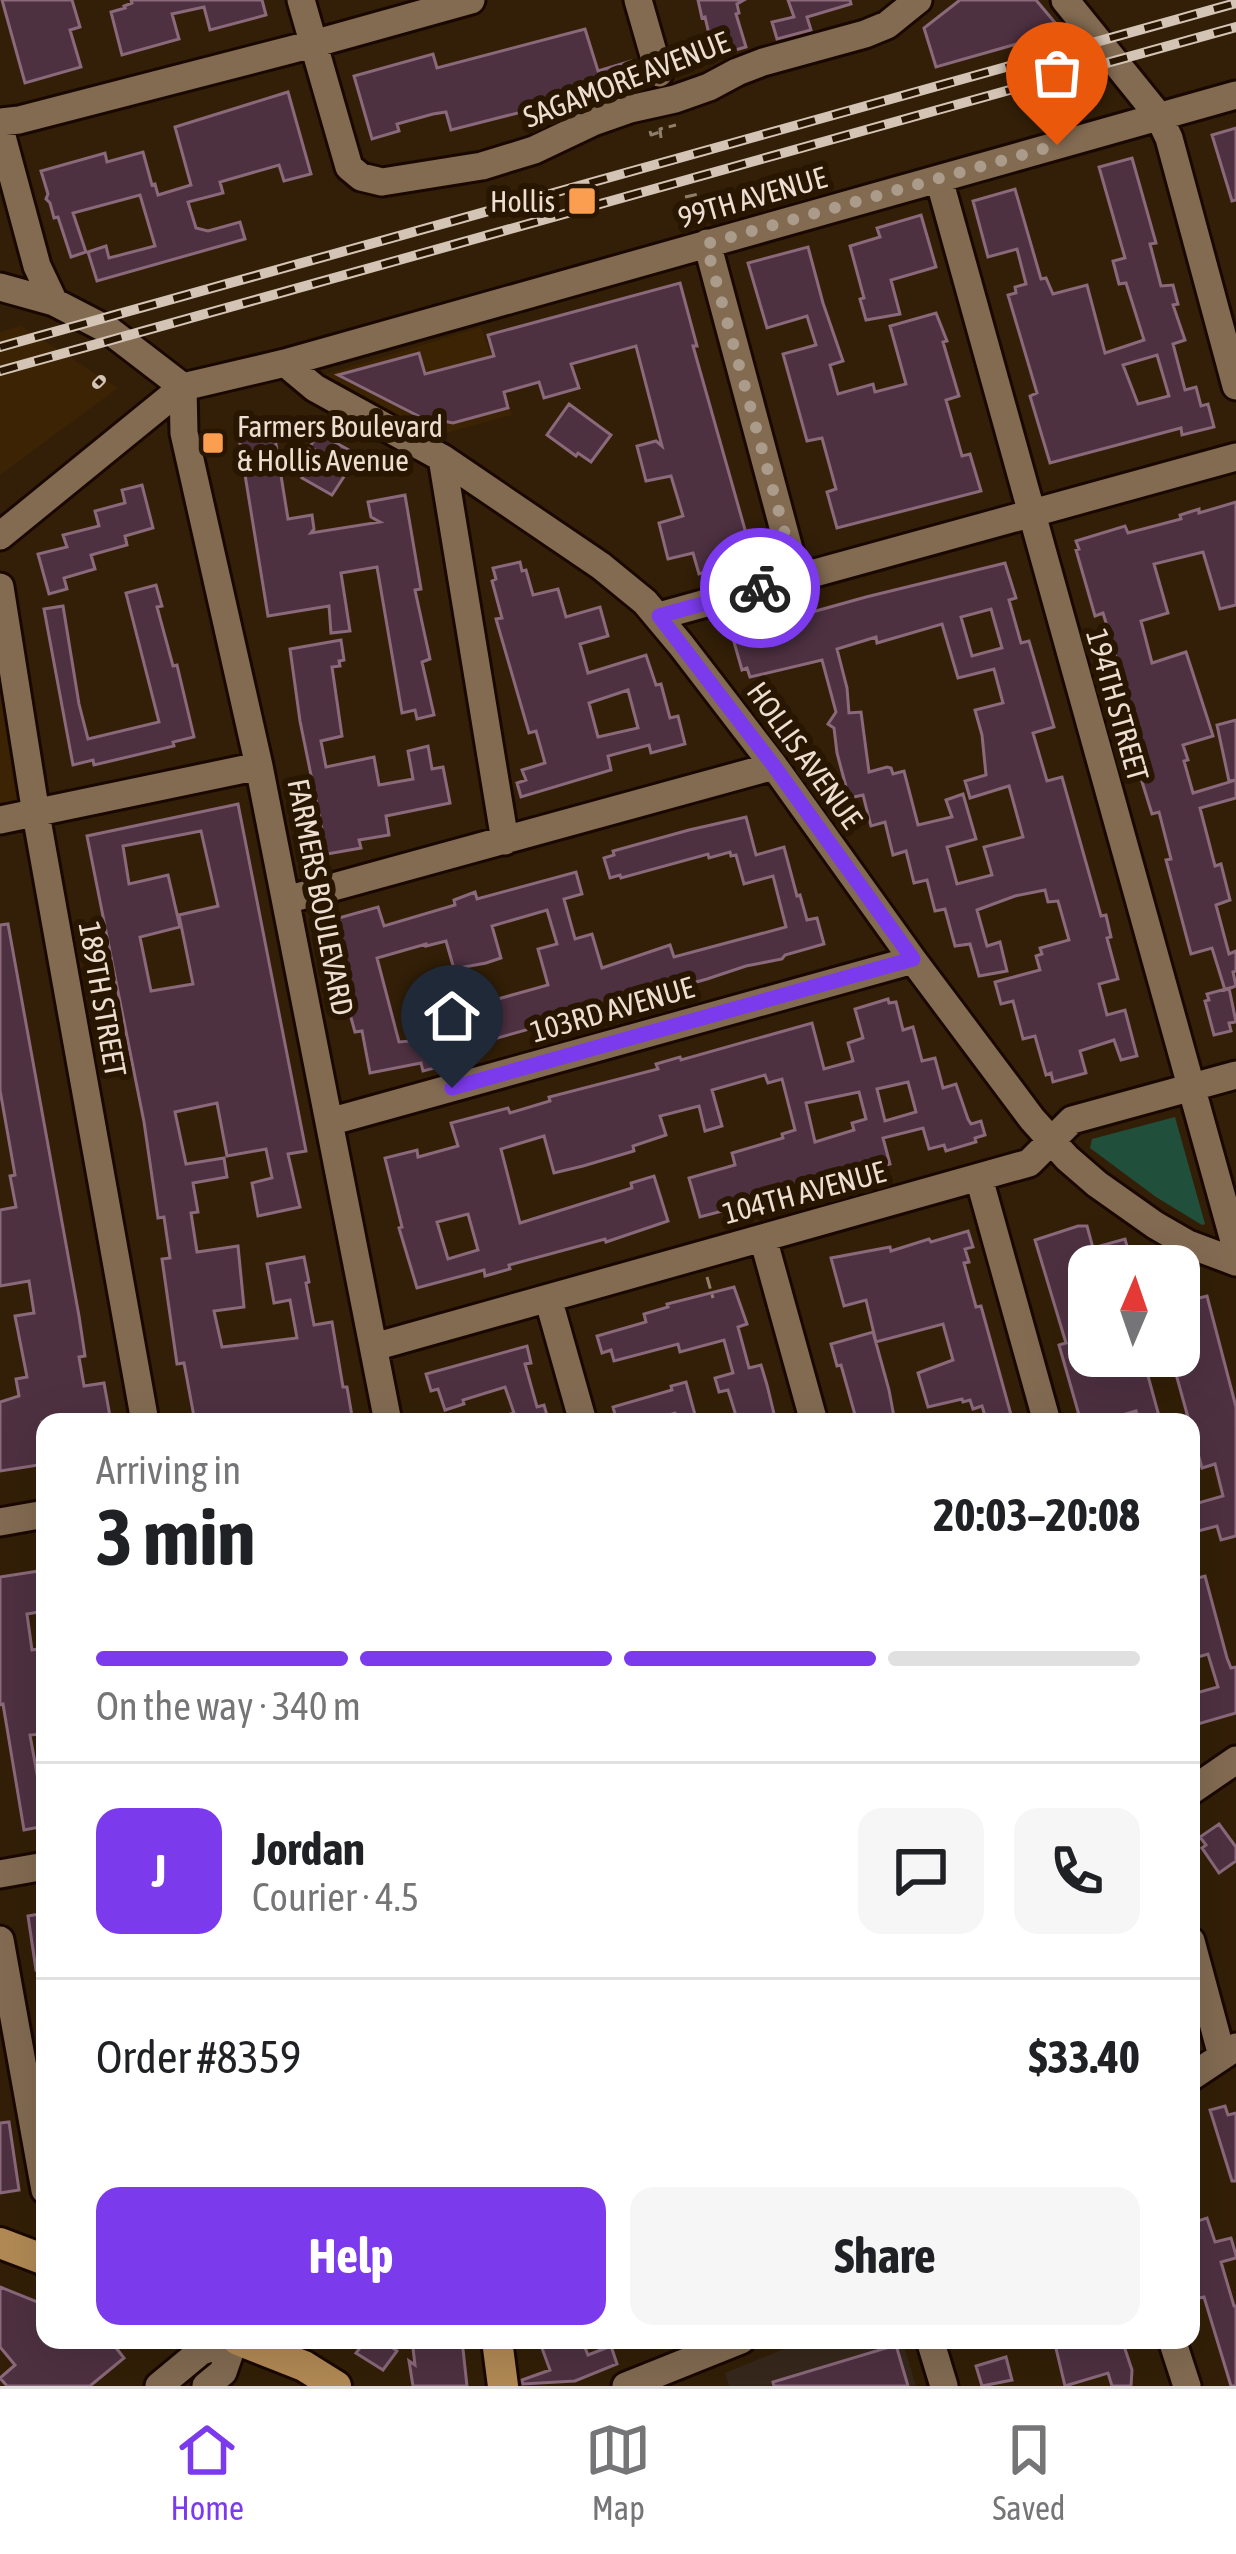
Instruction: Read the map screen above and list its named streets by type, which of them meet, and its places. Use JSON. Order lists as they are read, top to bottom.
{
  "streets": {
    "street": [
      "SAGAMORE AVENUE",
      "99TH AVENUE",
      "194TH STREET",
      "HOLLIS AVENUE",
      "FARMERS BOULEVARD",
      "189TH STREET",
      "103RD AVENUE",
      "104TH AVENUE"
    ]
  },
  "crossings": [
    ["99TH AVENUE", "194TH STREET"],
    ["99TH AVENUE", "HOLLIS AVENUE"],
    ["194TH STREET", "104TH AVENUE"],
    ["HOLLIS AVENUE", "103RD AVENUE"],
    ["HOLLIS AVENUE", "104TH AVENUE"],
    ["FARMERS BOULEVARD", "103RD AVENUE"],
    ["FARMERS BOULEVARD", "104TH AVENUE"]
  ],
  "places": {
    "transit": ["Hollis", "Farmers Boulevard & Hollis Avenue"]
  },
  "north": "top",
  "page": {
    "heading": ["3 min", "Arriving in", "20:03–20:08"],
    "panel": [
      "Jordan",
      "Courier · 4.5",
      "Order #8359",
      "$33.40"
    ],
    "bar": "On the way · 340 m",
    "round": "J",
    "buttons": ["Help", "Share"],
    "tabs": ["Home", "Map", "Saved"]
  }
}
